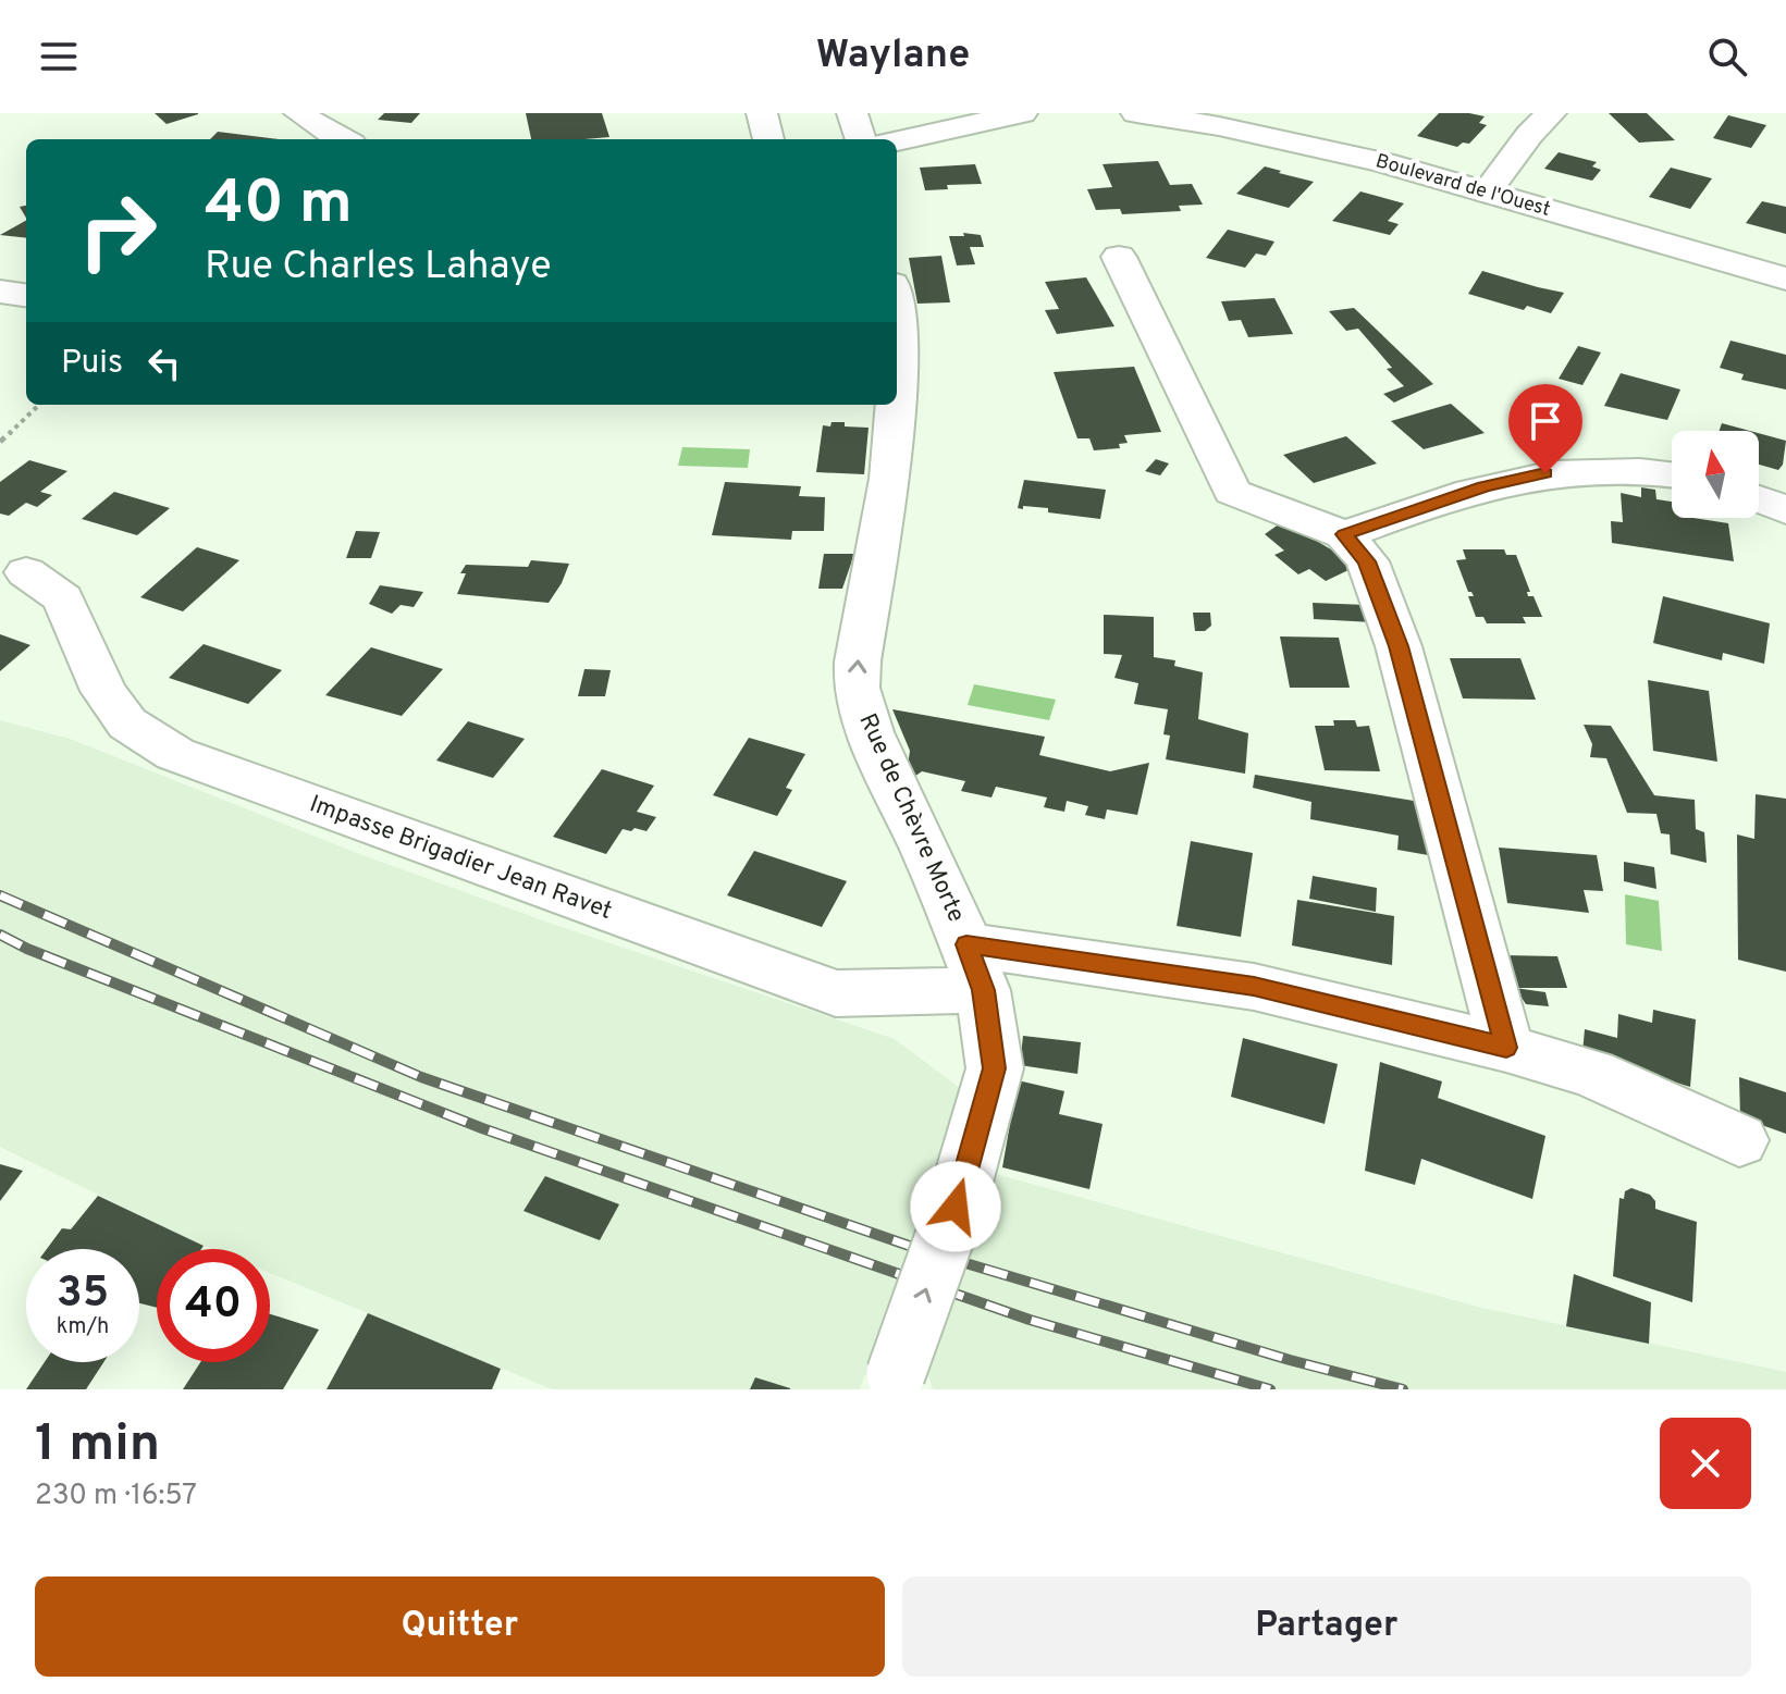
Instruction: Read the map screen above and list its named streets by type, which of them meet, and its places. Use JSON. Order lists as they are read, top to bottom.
{
  "streets": {
    "street": ["Boulevard de l'Ouest", "Rue de Chèvre Morte", "Impasse Brigadier Jean Ravet"]
  },
  "crossings": [
    ["Rue de Chèvre Morte", "Impasse Brigadier Jean Ravet"]
  ],
  "one_way": ["Rue de Chèvre Morte"],
  "north": "top",
  "page": {
    "header": "Waylane",
    "turn": ["40 m", "Rue Charles Lahaye"],
    "then": "Puis",
    "speed": "35 km/h",
    "limit": "40",
    "heading": ["1 min", "230 m · 16:57"],
    "buttons": ["Quitter", "Partager"]
  }
}
